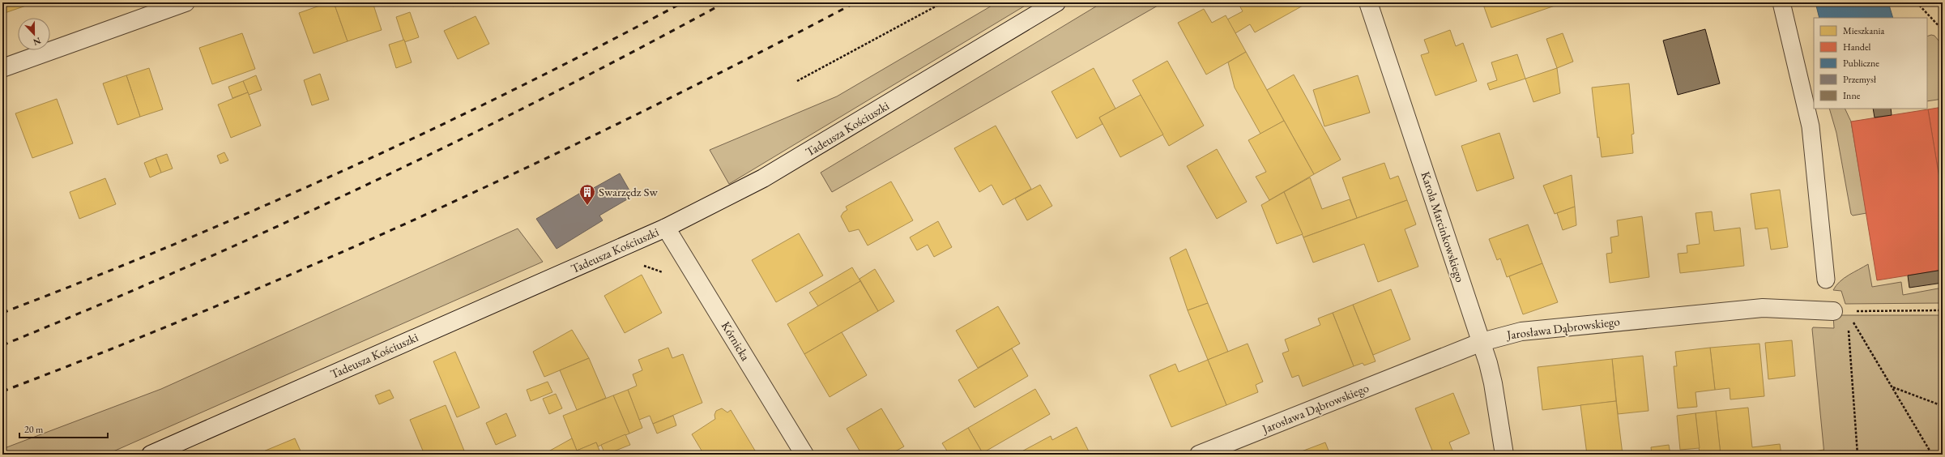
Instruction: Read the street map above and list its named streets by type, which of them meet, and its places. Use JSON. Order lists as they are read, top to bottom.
{
  "streets": {
    "street": [
      "Tadeusza Kościuszki",
      "Karola Marcinkowskiego",
      "Jarosława Dąbrowskiego",
      "Kórnicka"
    ]
  },
  "crossings": [
    ["Tadeusza Kościuszki", "Kórnicka"],
    ["Karola Marcinkowskiego", "Jarosława Dąbrowskiego"]
  ],
  "places": {
    "building": ["Swarzędz Sw"]
  },
  "legend": [
    "Mieszkania",
    "Handel",
    "Publiczne",
    "Przemysł",
    "Inne"
  ],
  "scale_bar": "20 m",
  "north": "bottom"
}
